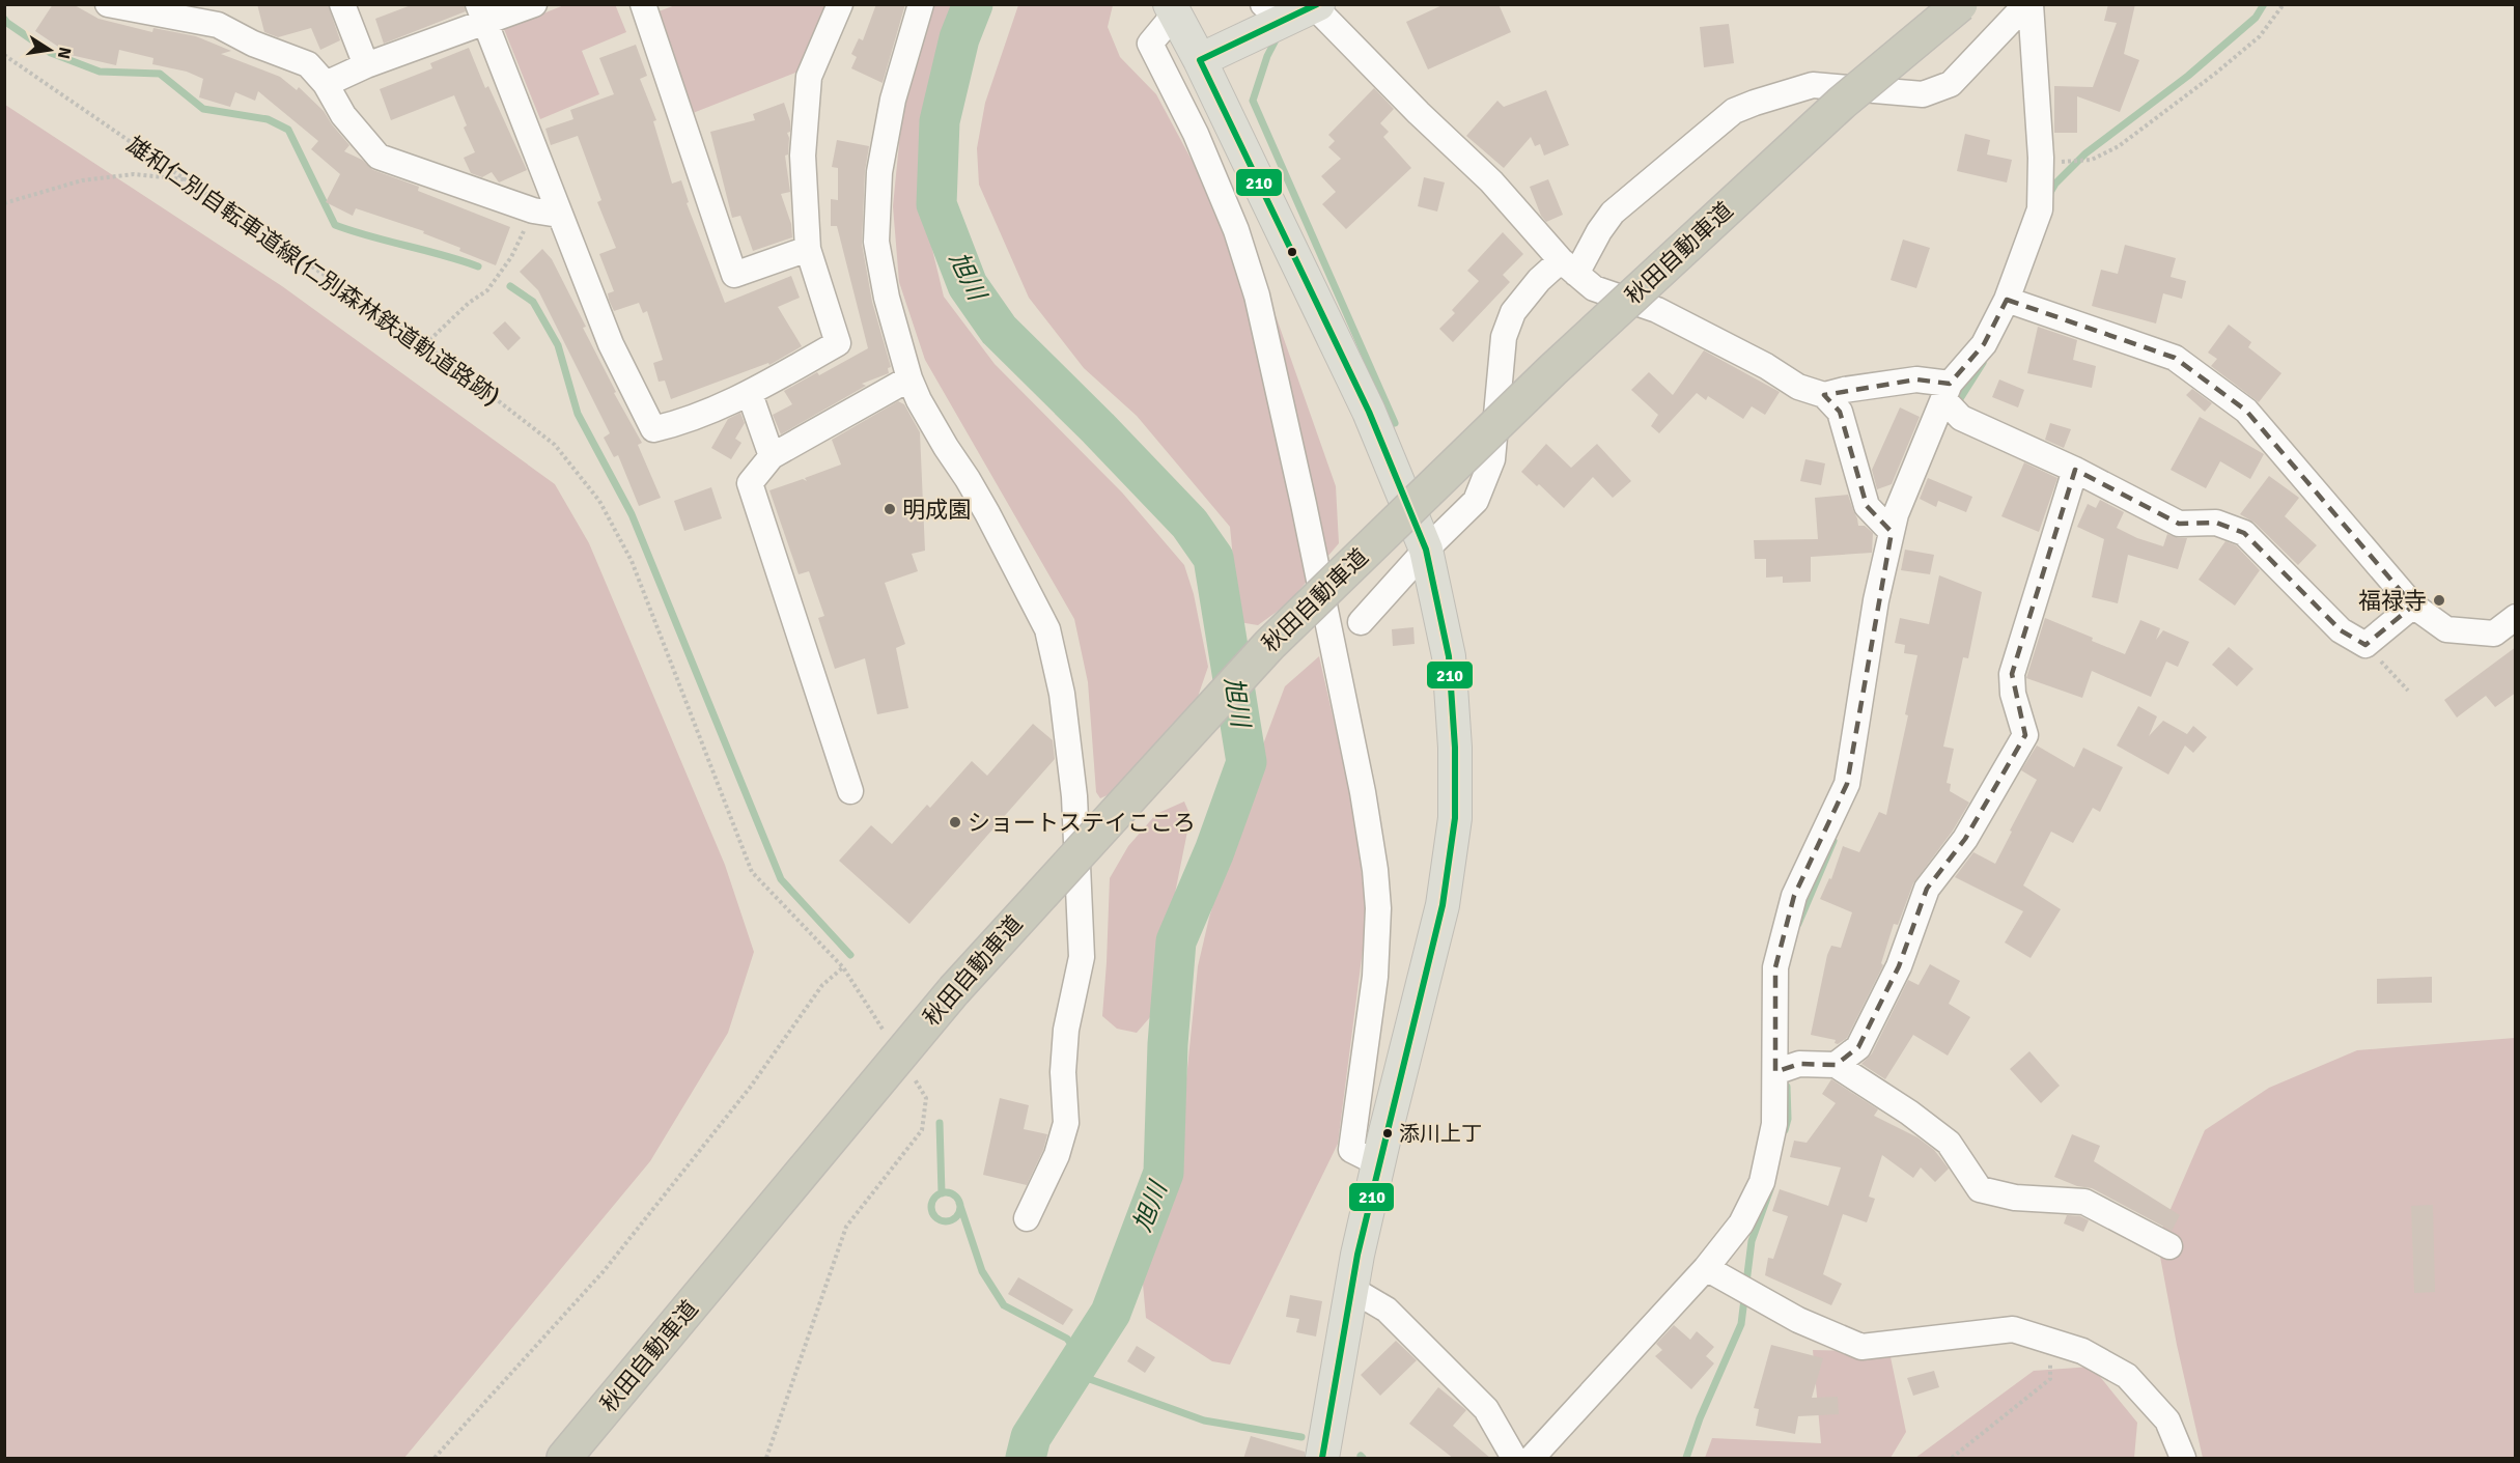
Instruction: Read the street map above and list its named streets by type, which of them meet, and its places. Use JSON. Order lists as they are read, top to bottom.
{
  "streets": {
    "highway": ["秋田自動車道"],
    "path": ["雄和仁別自転車道線(仁別森林鉄道軌道路跡)"]
  },
  "water": ["旭川"],
  "places": [
    "明成園",
    "福禄寺",
    "ショートステイこころ",
    "添川上丁"
  ],
  "lines": ["transit line 210"],
  "north": "right"
}
